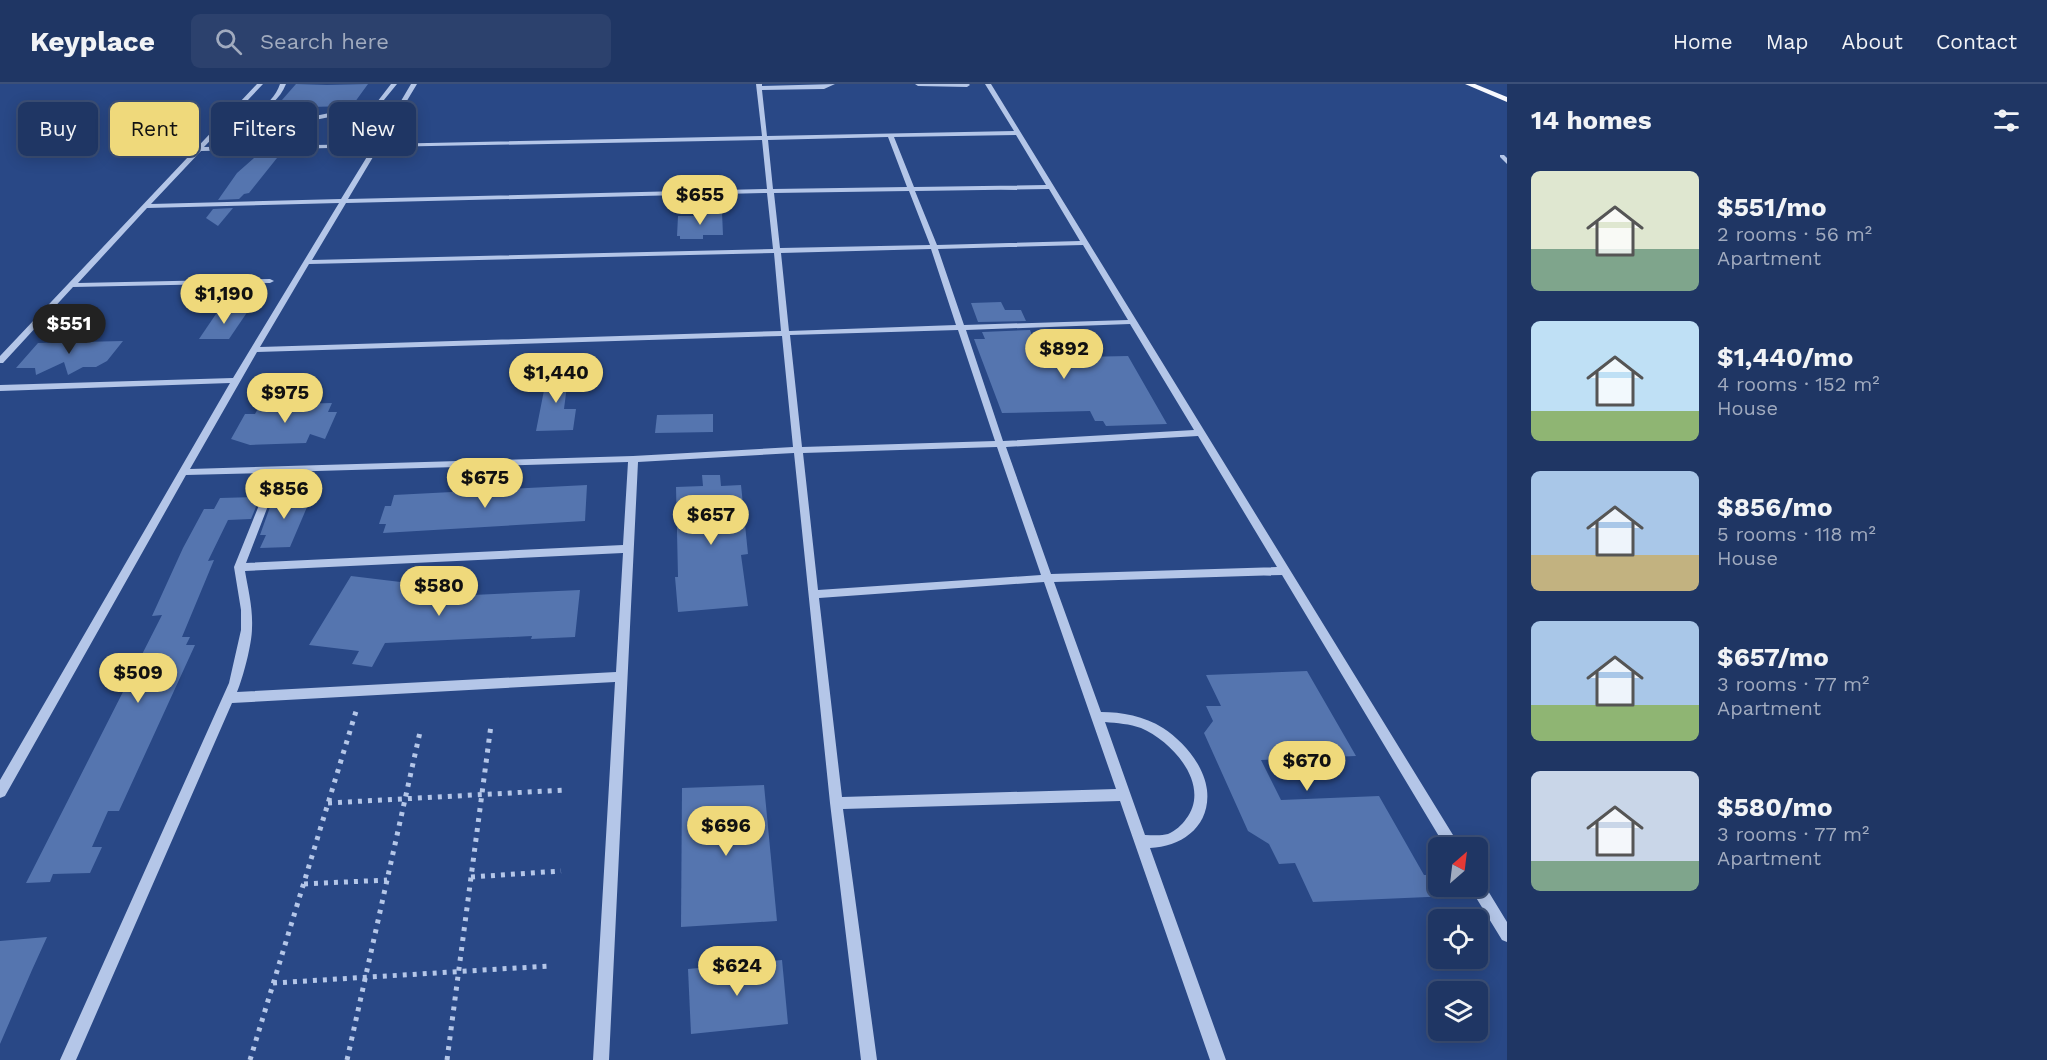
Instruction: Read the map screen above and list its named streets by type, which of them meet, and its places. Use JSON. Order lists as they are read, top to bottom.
{
  "north": "top right",
  "page": {
    "header": "Keyplace",
    "search": "Search here",
    "nav": [
      "Home",
      "Map",
      "About",
      "Contact"
    ],
    "heading": "14 homes",
    "chip": [
      "Buy",
      "Rent",
      "Filters",
      "New"
    ],
    "list": [
      {
        "name": "$551/mo",
        "note": "2 rooms · 56 m² · Apartment"
      },
      {
        "name": "$1,440/mo",
        "note": "4 rooms · 152 m² · House"
      },
      {
        "name": "$856/mo",
        "note": "5 rooms · 118 m² · House"
      },
      {
        "name": "$657/mo",
        "note": "3 rooms · 77 m² · Apartment"
      },
      {
        "name": "$580/mo",
        "note": "3 rooms · 77 m² · Apartment"
      }
    ],
    "price": [
      "$655",
      "$1,190",
      "$551",
      "$892",
      "$1,440",
      "$975",
      "$675",
      "$856",
      "$657",
      "$580",
      "$509",
      "$670",
      "$696",
      "$624"
    ]
  }
}
